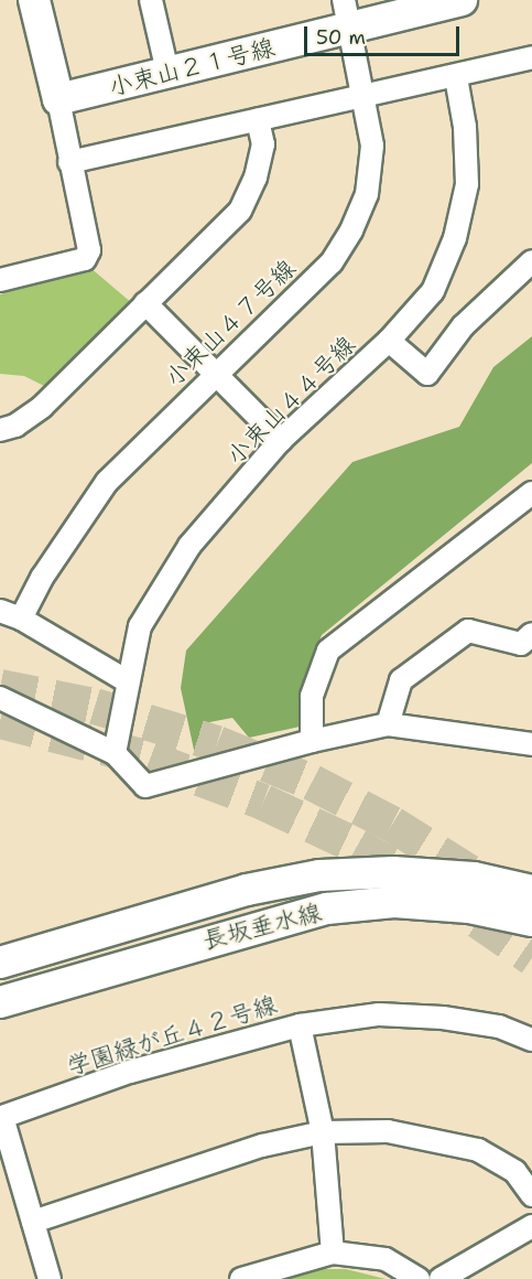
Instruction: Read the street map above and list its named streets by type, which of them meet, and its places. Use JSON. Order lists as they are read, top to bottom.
{
  "streets": {
    "main road": ["小束山２１号線", "長坂垂水線"],
    "street": ["小束山４７号線", "小束山４４号線", "学園緑が丘４２号線"]
  },
  "crossings": [
    ["小束山２１号線", "小束山４７号線"]
  ],
  "scale_bar": "50 m"
}
